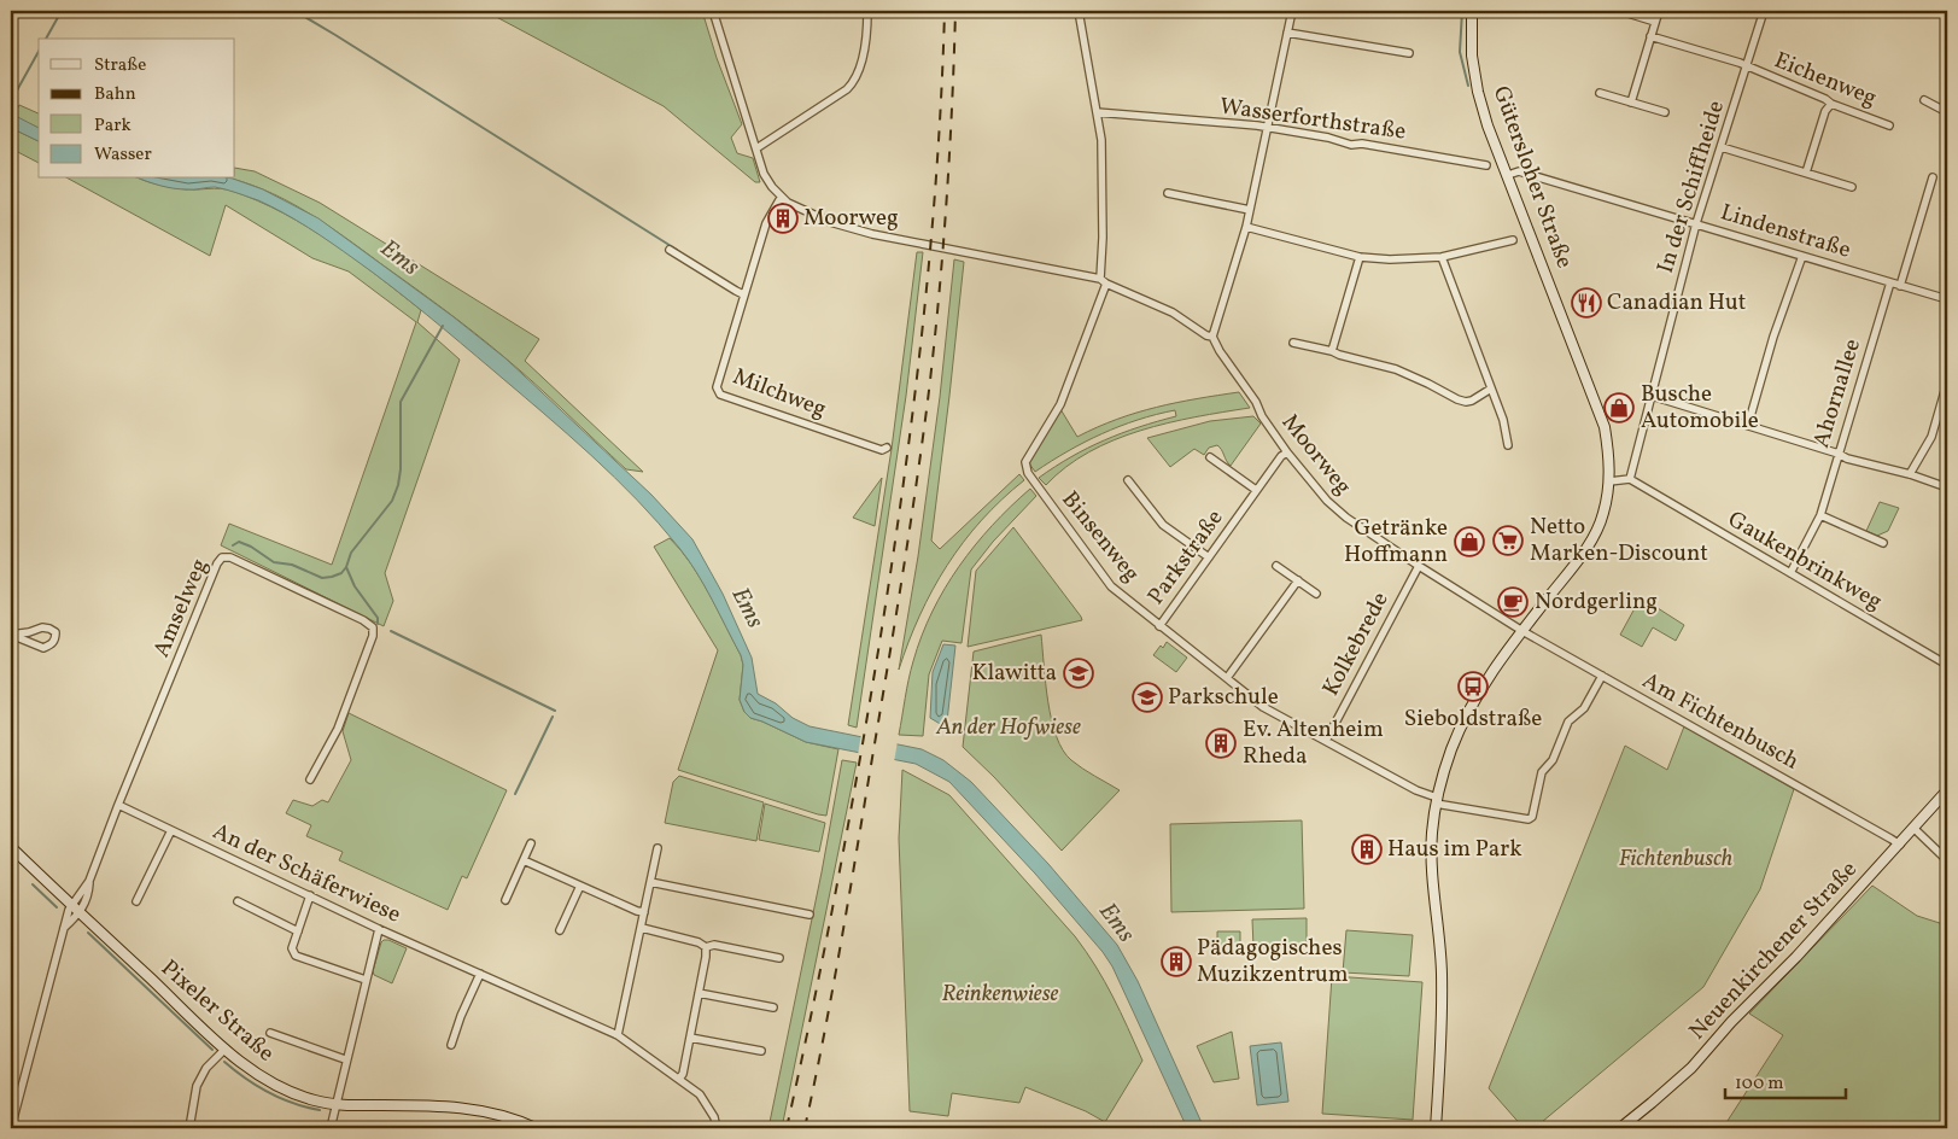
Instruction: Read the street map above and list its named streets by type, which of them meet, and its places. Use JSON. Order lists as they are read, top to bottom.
{
  "streets": {
    "main road": ["Gütersloher Straße", "Neuenkirchener Straße", "Pixeler Straße"],
    "street": [
      "Eichenweg",
      "Wasserforthstraße",
      "In der Schiffheide",
      "Lindenstraße",
      "Milchweg",
      "Ahornallee",
      "Moorweg",
      "Binsenweg",
      "Parkstraße",
      "Gaukenbrinkweg",
      "Amselweg",
      "Kolkebrede",
      "Am Fichtenbusch",
      "An der Schäferwiese"
    ]
  },
  "crossings": [
    ["Eichenweg", "In der Schiffheide"],
    ["Gütersloher Straße", "Lindenstraße"],
    ["Gütersloher Straße", "Moorweg"],
    ["Gütersloher Straße", "Parkstraße"],
    ["Gütersloher Straße", "Am Fichtenbusch"],
    ["In der Schiffheide", "Lindenstraße"],
    ["In der Schiffheide", "Gaukenbrinkweg"],
    ["Lindenstraße", "Ahornallee"],
    ["Milchweg", "Moorweg"],
    ["Ahornallee", "Gaukenbrinkweg"],
    ["Moorweg", "Binsenweg"],
    ["Moorweg", "Parkstraße"],
    ["Moorweg", "Kolkebrede"],
    ["Moorweg", "Am Fichtenbusch"],
    ["Binsenweg", "Parkstraße"],
    ["Parkstraße", "Kolkebrede"],
    ["Amselweg", "An der Schäferwiese"],
    ["Amselweg", "Pixeler Straße"],
    ["Am Fichtenbusch", "Neuenkirchener Straße"]
  ],
  "water": ["Ems"],
  "parks": ["An der Hofwiese", "Fichtenbusch", "Reinkenwiese"],
  "places": {
    "building": [
      "Moorweg",
      "Ev. Altenheim Rheda",
      "Haus im Park",
      "Pädagogisches Muzikzentrum"
    ],
    "restaurant": ["Canadian Hut"],
    "shop": ["Busche Automobile", "Getränke Hoffmann"],
    "supermarket": ["Netto Marken-Discount"],
    "cafe": ["Nordgerling"],
    "school or university": ["Klawitta", "Parkschule"],
    "bus stop": ["Sieboldstraße"]
  },
  "legend": [
    "Straße",
    "Bahn",
    "Park",
    "Wasser"
  ],
  "scale_bar": "100 m"
}
